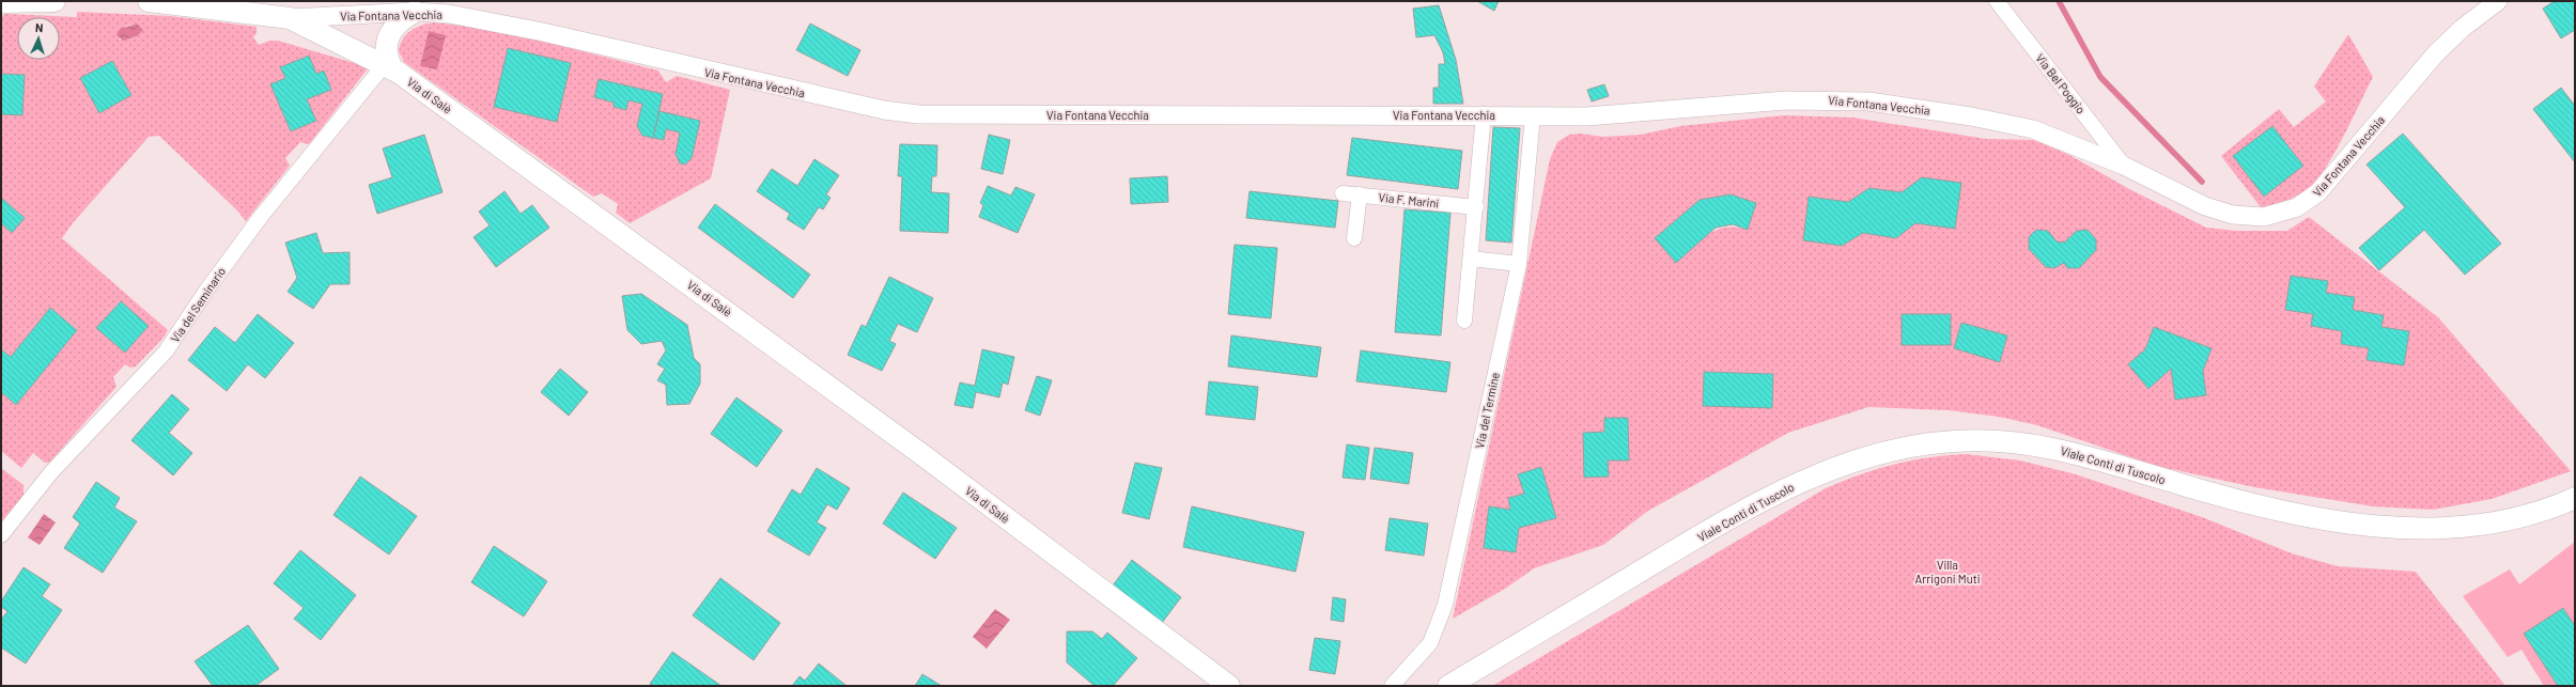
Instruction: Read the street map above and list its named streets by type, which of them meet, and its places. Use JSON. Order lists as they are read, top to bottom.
{
  "streets": {
    "main road": ["Via di Salè", "Viale Conti di Tuscolo"],
    "street": [
      "Via Fontana Vecchia",
      "Via Bel Poggio",
      "Via F. Marini",
      "Via del Seminario",
      "Via del Termine"
    ]
  },
  "crossings": [
    ["Via Fontana Vecchia", "Via Bel Poggio"],
    ["Via Fontana Vecchia", "Via di Salè"],
    ["Via Fontana Vecchia", "Via del Termine"],
    ["Via di Salè", "Via del Seminario"]
  ],
  "parks": ["Villa Arrigoni Muti"],
  "north": "top"
}
